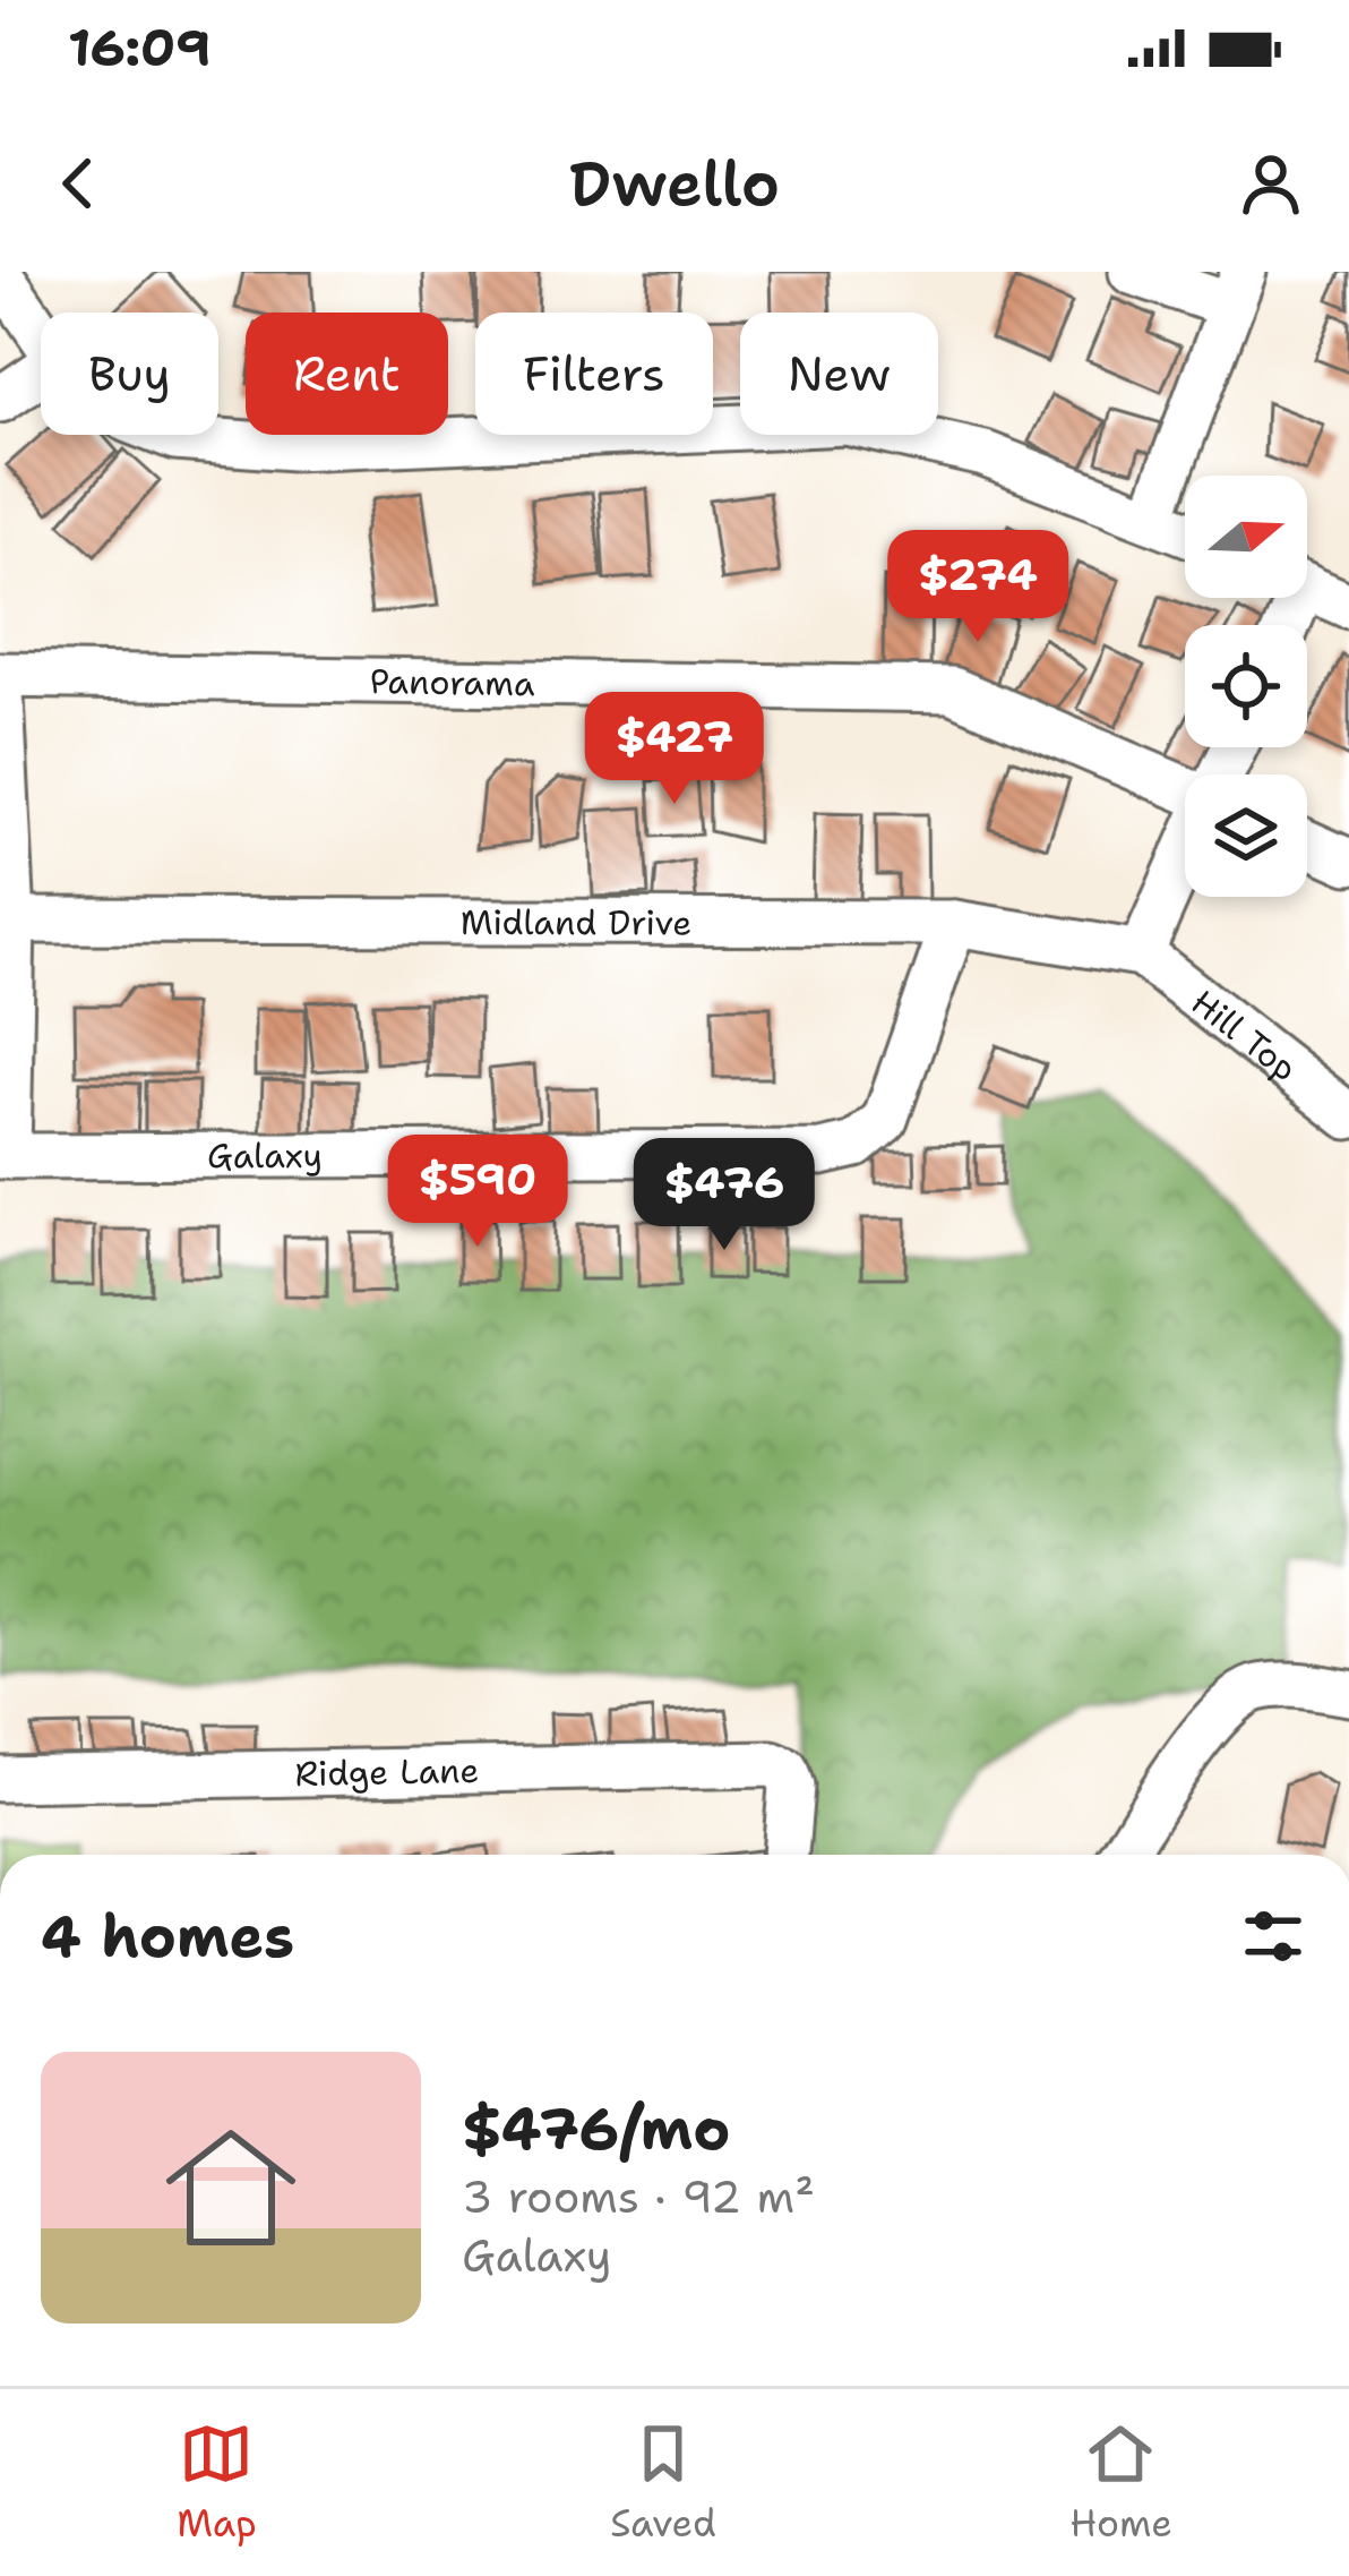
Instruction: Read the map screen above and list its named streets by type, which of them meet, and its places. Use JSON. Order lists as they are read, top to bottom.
{
  "streets": {
    "street": [
      "Panorama",
      "Midland Drive",
      "Hill Top",
      "Galaxy",
      "Ridge Lane"
    ]
  },
  "crossings": [
    ["Midland Drive", "Hill Top"],
    ["Midland Drive", "Galaxy"]
  ],
  "north": "right",
  "page": {
    "status": "16:09",
    "header": "Dwello",
    "chip": [
      "Buy",
      "Rent",
      "Filters",
      "New"
    ],
    "price": [
      "$274",
      "$427",
      "$590",
      "$476"
    ],
    "heading": "4 homes",
    "list": [
      {
        "name": "$476/mo",
        "note": "3 rooms · 92 m² · Galaxy"
      }
    ],
    "tabs": ["Map", "Saved", "Home"]
  }
}
